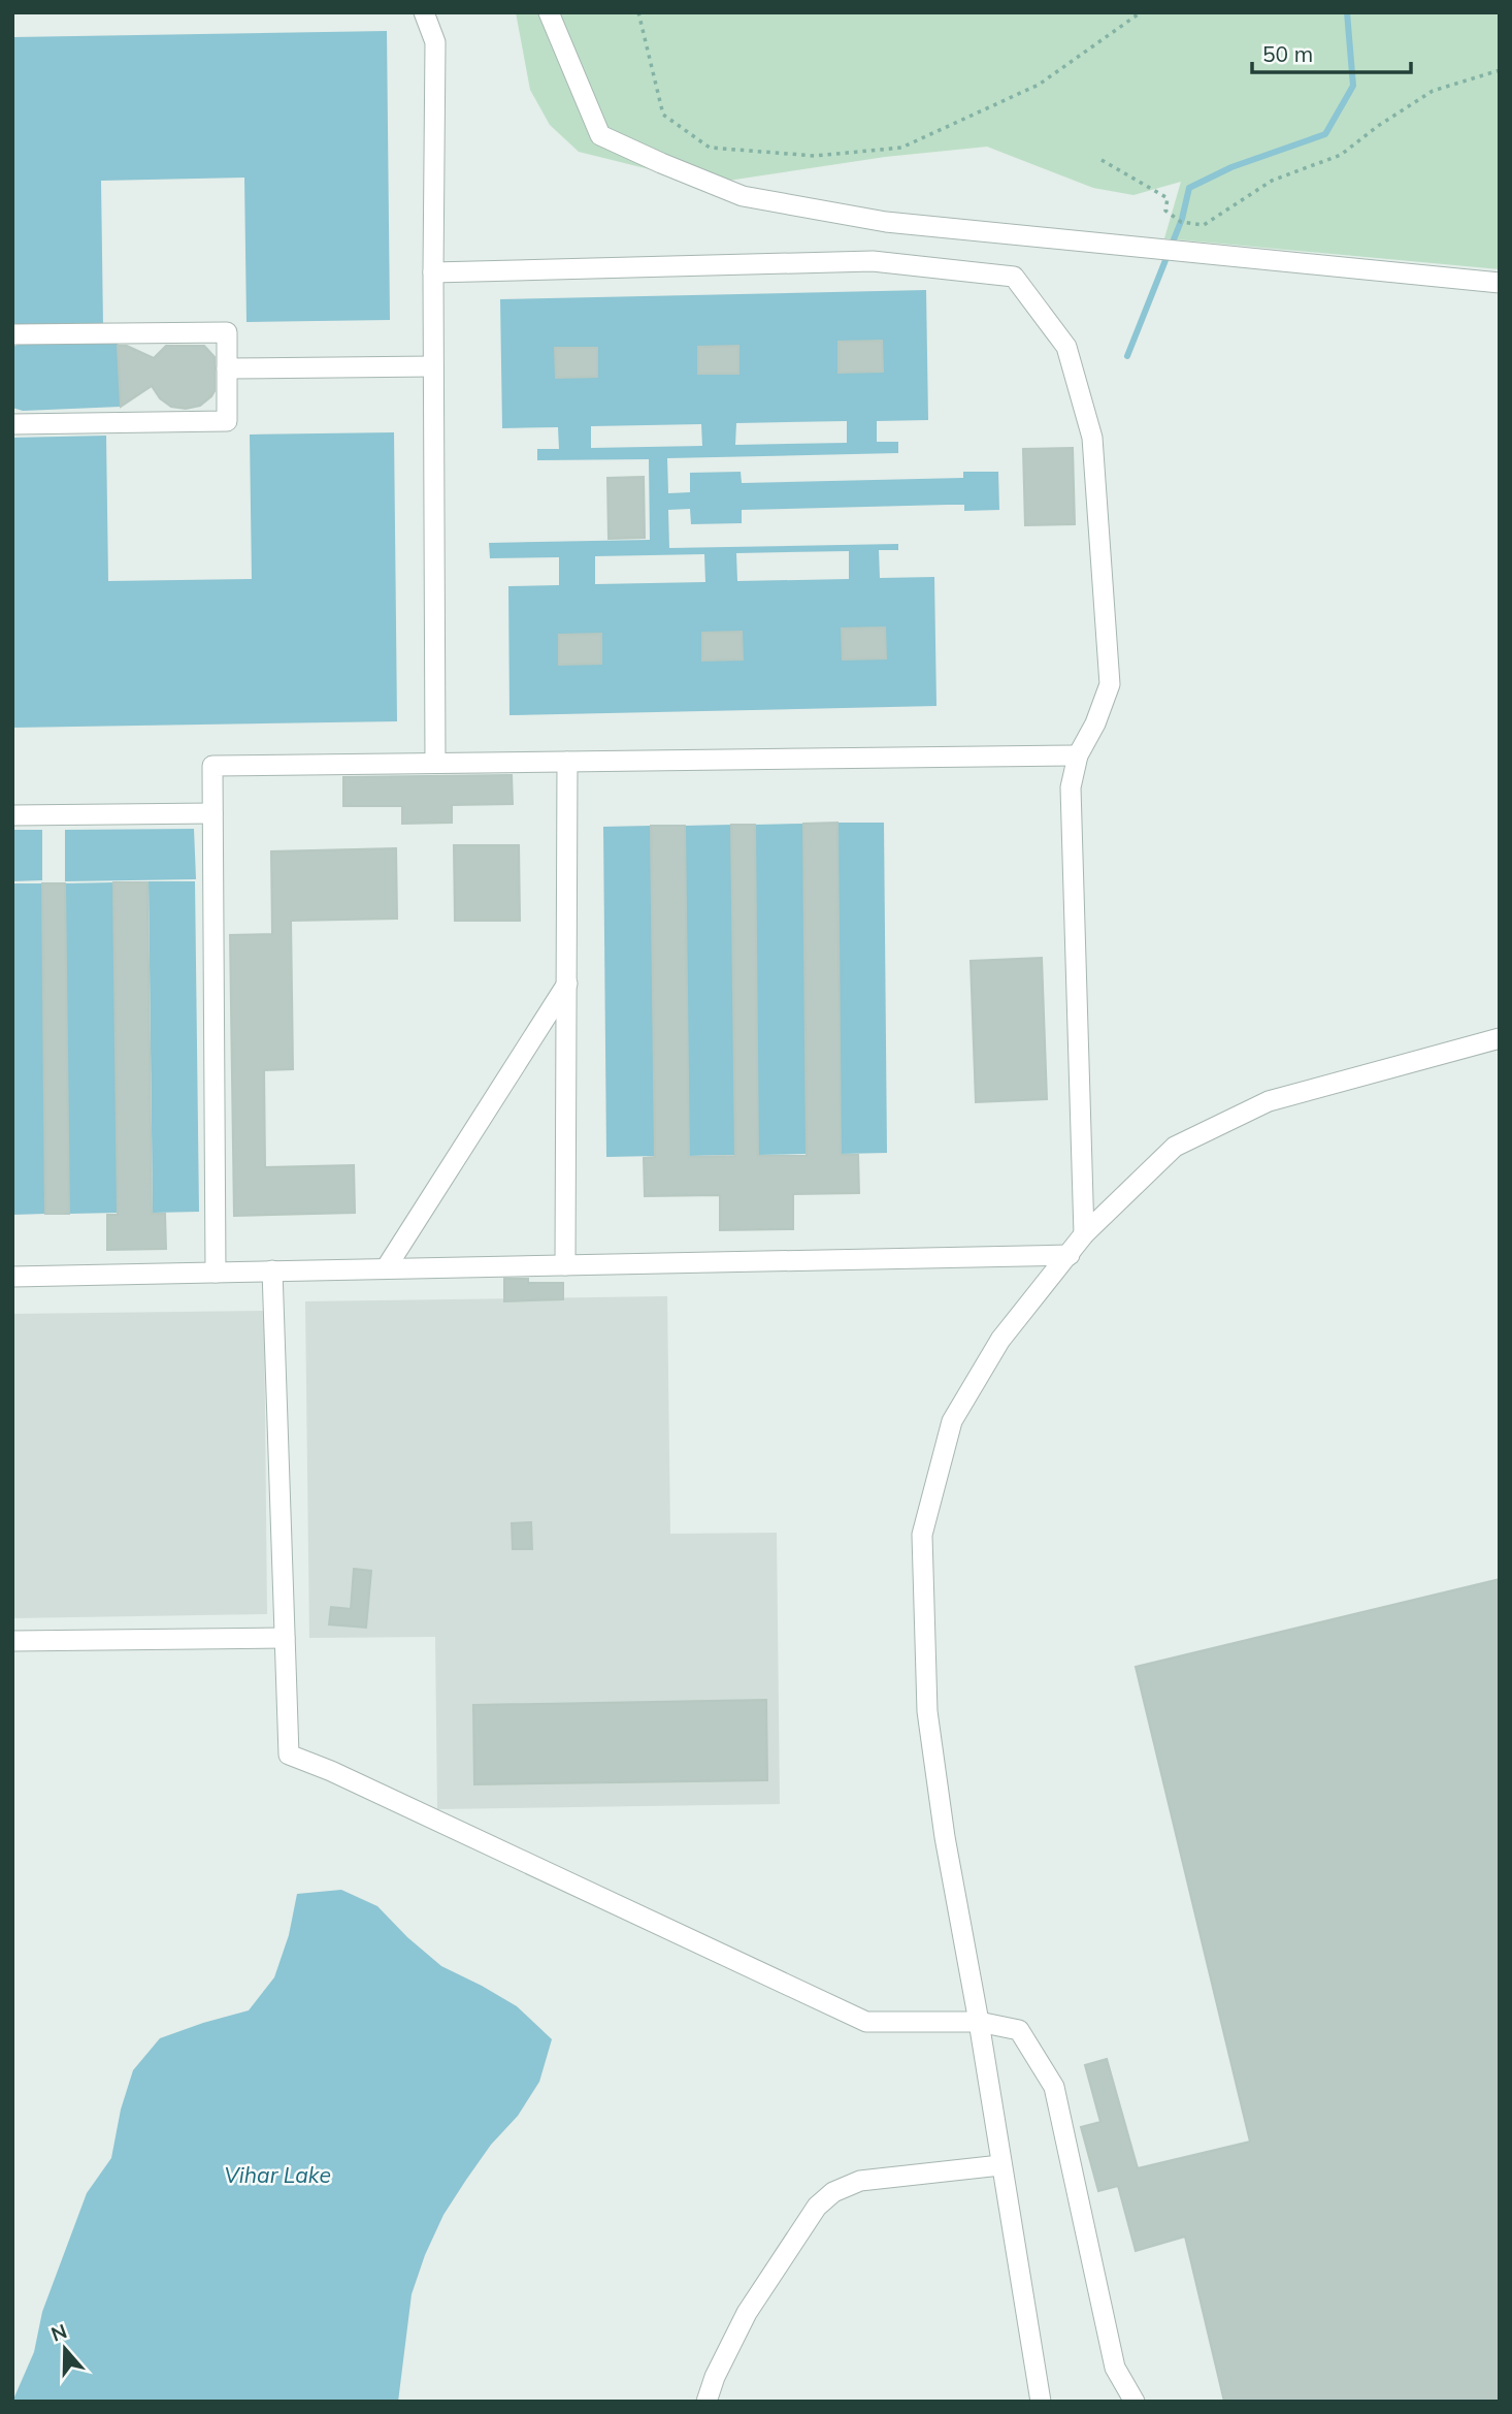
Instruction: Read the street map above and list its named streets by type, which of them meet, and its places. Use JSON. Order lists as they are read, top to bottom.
{
  "water": ["Vihar Lake"],
  "scale_bar": "50 m",
  "north": "top"
}
